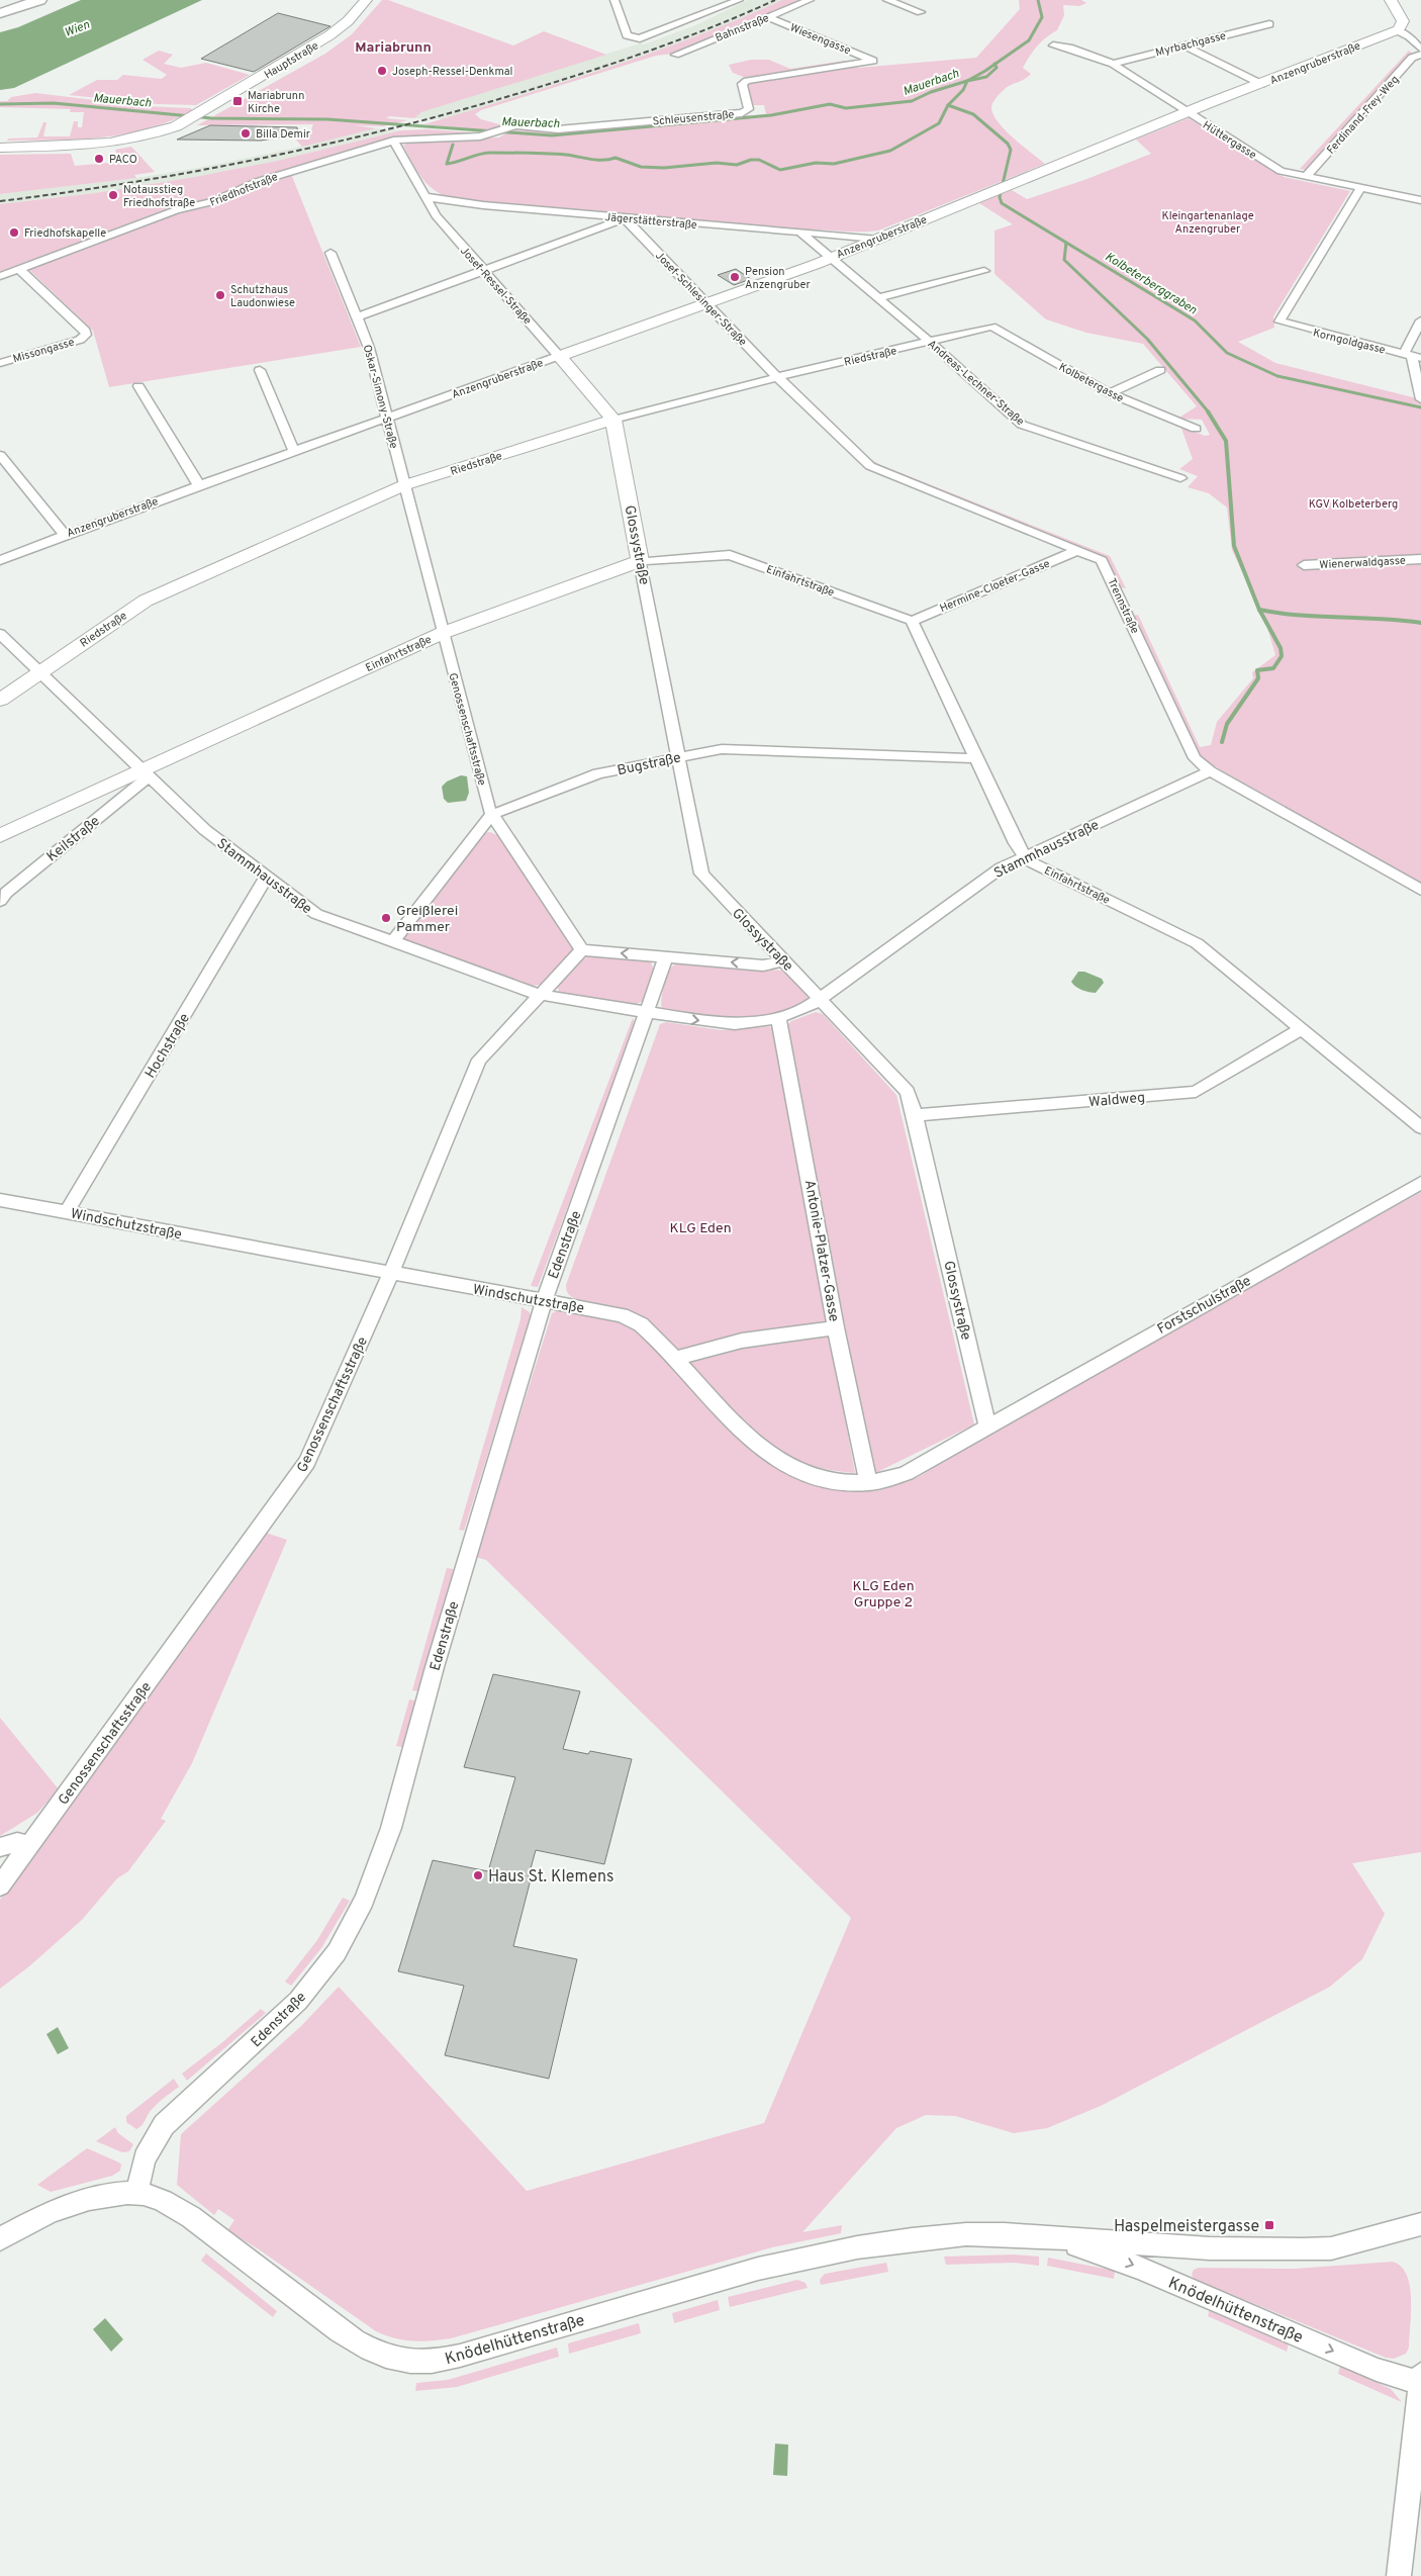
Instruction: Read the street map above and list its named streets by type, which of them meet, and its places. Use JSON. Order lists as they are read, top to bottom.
{
  "streets": {
    "street": [
      "Bahnstraße",
      "Wiesengasse",
      "Myrbachgasse",
      "Hauptstraße",
      "Anzengruberstraße",
      "Ferdinand-Frey-Weg",
      "Schleusenstraße",
      "Hüttergasse",
      "Friedhofstraße",
      "Jägerstätterstraße",
      "Josef-Ressel-Straße",
      "Josef-Schlesinger-Straße",
      "Korngoldgasse",
      "Missongasse",
      "Riedstraße",
      "Andreas-Lechner-Straße",
      "Kolbetergasse",
      "Oskar-Simony-Straße",
      "Glossystraße",
      "Wienerwaldgasse",
      "Einfahrtstraße",
      "Hermine-Cloeter-Gasse",
      "Trennstraße",
      "Genossenschaftsstraße",
      "Bugstraße",
      "Keilstraße",
      "Stammhausstraße",
      "Hochstraße",
      "Waldweg",
      "Windschutzstraße",
      "Edenstraße",
      "Antonie-Platzer-Gasse",
      "Forstschulstraße",
      "Knödelhüttenstraße"
    ]
  },
  "crossings": [
    ["Bahnstraße", "Wiesengasse"],
    ["Wiesengasse", "Schleusenstraße"],
    ["Myrbachgasse", "Hüttergasse"],
    ["Anzengruberstraße", "Hüttergasse"],
    ["Anzengruberstraße", "Jägerstätterstraße"],
    ["Anzengruberstraße", "Josef-Ressel-Straße"],
    ["Anzengruberstraße", "Josef-Schlesinger-Straße"],
    ["Anzengruberstraße", "Andreas-Lechner-Straße"],
    ["Anzengruberstraße", "Oskar-Simony-Straße"],
    ["Ferdinand-Frey-Weg", "Hüttergasse"],
    ["Schleusenstraße", "Friedhofstraße"],
    ["Schleusenstraße", "Josef-Ressel-Straße"],
    ["Hüttergasse", "Korngoldgasse"],
    ["Friedhofstraße", "Josef-Ressel-Straße"],
    ["Friedhofstraße", "Missongasse"],
    ["Jägerstätterstraße", "Josef-Ressel-Straße"],
    ["Jägerstätterstraße", "Josef-Schlesinger-Straße"],
    ["Jägerstätterstraße", "Andreas-Lechner-Straße"],
    ["Josef-Ressel-Straße", "Riedstraße"],
    ["Josef-Ressel-Straße", "Glossystraße"],
    ["Josef-Schlesinger-Straße", "Riedstraße"],
    ["Josef-Schlesinger-Straße", "Trennstraße"],
    ["Riedstraße", "Andreas-Lechner-Straße"],
    ["Riedstraße", "Kolbetergasse"],
    ["Riedstraße", "Oskar-Simony-Straße"],
    ["Riedstraße", "Glossystraße"],
    ["Riedstraße", "Trennstraße"],
    ["Riedstraße", "Genossenschaftsstraße"],
    ["Riedstraße", "Stammhausstraße"],
    ["Oskar-Simony-Straße", "Genossenschaftsstraße"],
    ["Glossystraße", "Einfahrtstraße"],
    ["Glossystraße", "Bugstraße"],
    ["Glossystraße", "Stammhausstraße"],
    ["Glossystraße", "Waldweg"],
    ["Glossystraße", "Windschutzstraße"],
    ["Glossystraße", "Forstschulstraße"],
    ["Einfahrtstraße", "Hermine-Cloeter-Gasse"],
    ["Einfahrtstraße", "Genossenschaftsstraße"],
    ["Einfahrtstraße", "Bugstraße"],
    ["Einfahrtstraße", "Keilstraße"],
    ["Einfahrtstraße", "Stammhausstraße"],
    ["Einfahrtstraße", "Waldweg"],
    ["Hermine-Cloeter-Gasse", "Trennstraße"],
    ["Trennstraße", "Stammhausstraße"],
    ["Genossenschaftsstraße", "Bugstraße"],
    ["Genossenschaftsstraße", "Stammhausstraße"],
    ["Genossenschaftsstraße", "Windschutzstraße"],
    ["Keilstraße", "Stammhausstraße"],
    ["Stammhausstraße", "Hochstraße"],
    ["Stammhausstraße", "Edenstraße"],
    ["Stammhausstraße", "Antonie-Platzer-Gasse"],
    ["Hochstraße", "Windschutzstraße"],
    ["Windschutzstraße", "Edenstraße"],
    ["Windschutzstraße", "Antonie-Platzer-Gasse"],
    ["Windschutzstraße", "Forstschulstraße"],
    ["Edenstraße", "Knödelhüttenstraße"]
  ],
  "districts": ["Mariabrunn"],
  "water": ["Wien", "Mauerbach", "Kolbeterberggraben"],
  "parks": [
    "Kleingartenanlage Anzengruber",
    "KGV Kolbeterberg",
    "KLG Eden",
    "KLG Eden Gruppe 2"
  ],
  "places": {
    "other": [
      "Joseph-Ressel-Denkmal",
      "Billa Demir",
      "PACO",
      "Notausstieg Friedhofstraße",
      "Friedhofskapelle",
      "Pension Anzengruber",
      "Schutzhaus Laudonwiese",
      "Greißlerei Pammer",
      "Haus St. Klemens"
    ],
    "transit": ["Mariabrunn Kirche", "Haspelmeistergasse"]
  }
}
